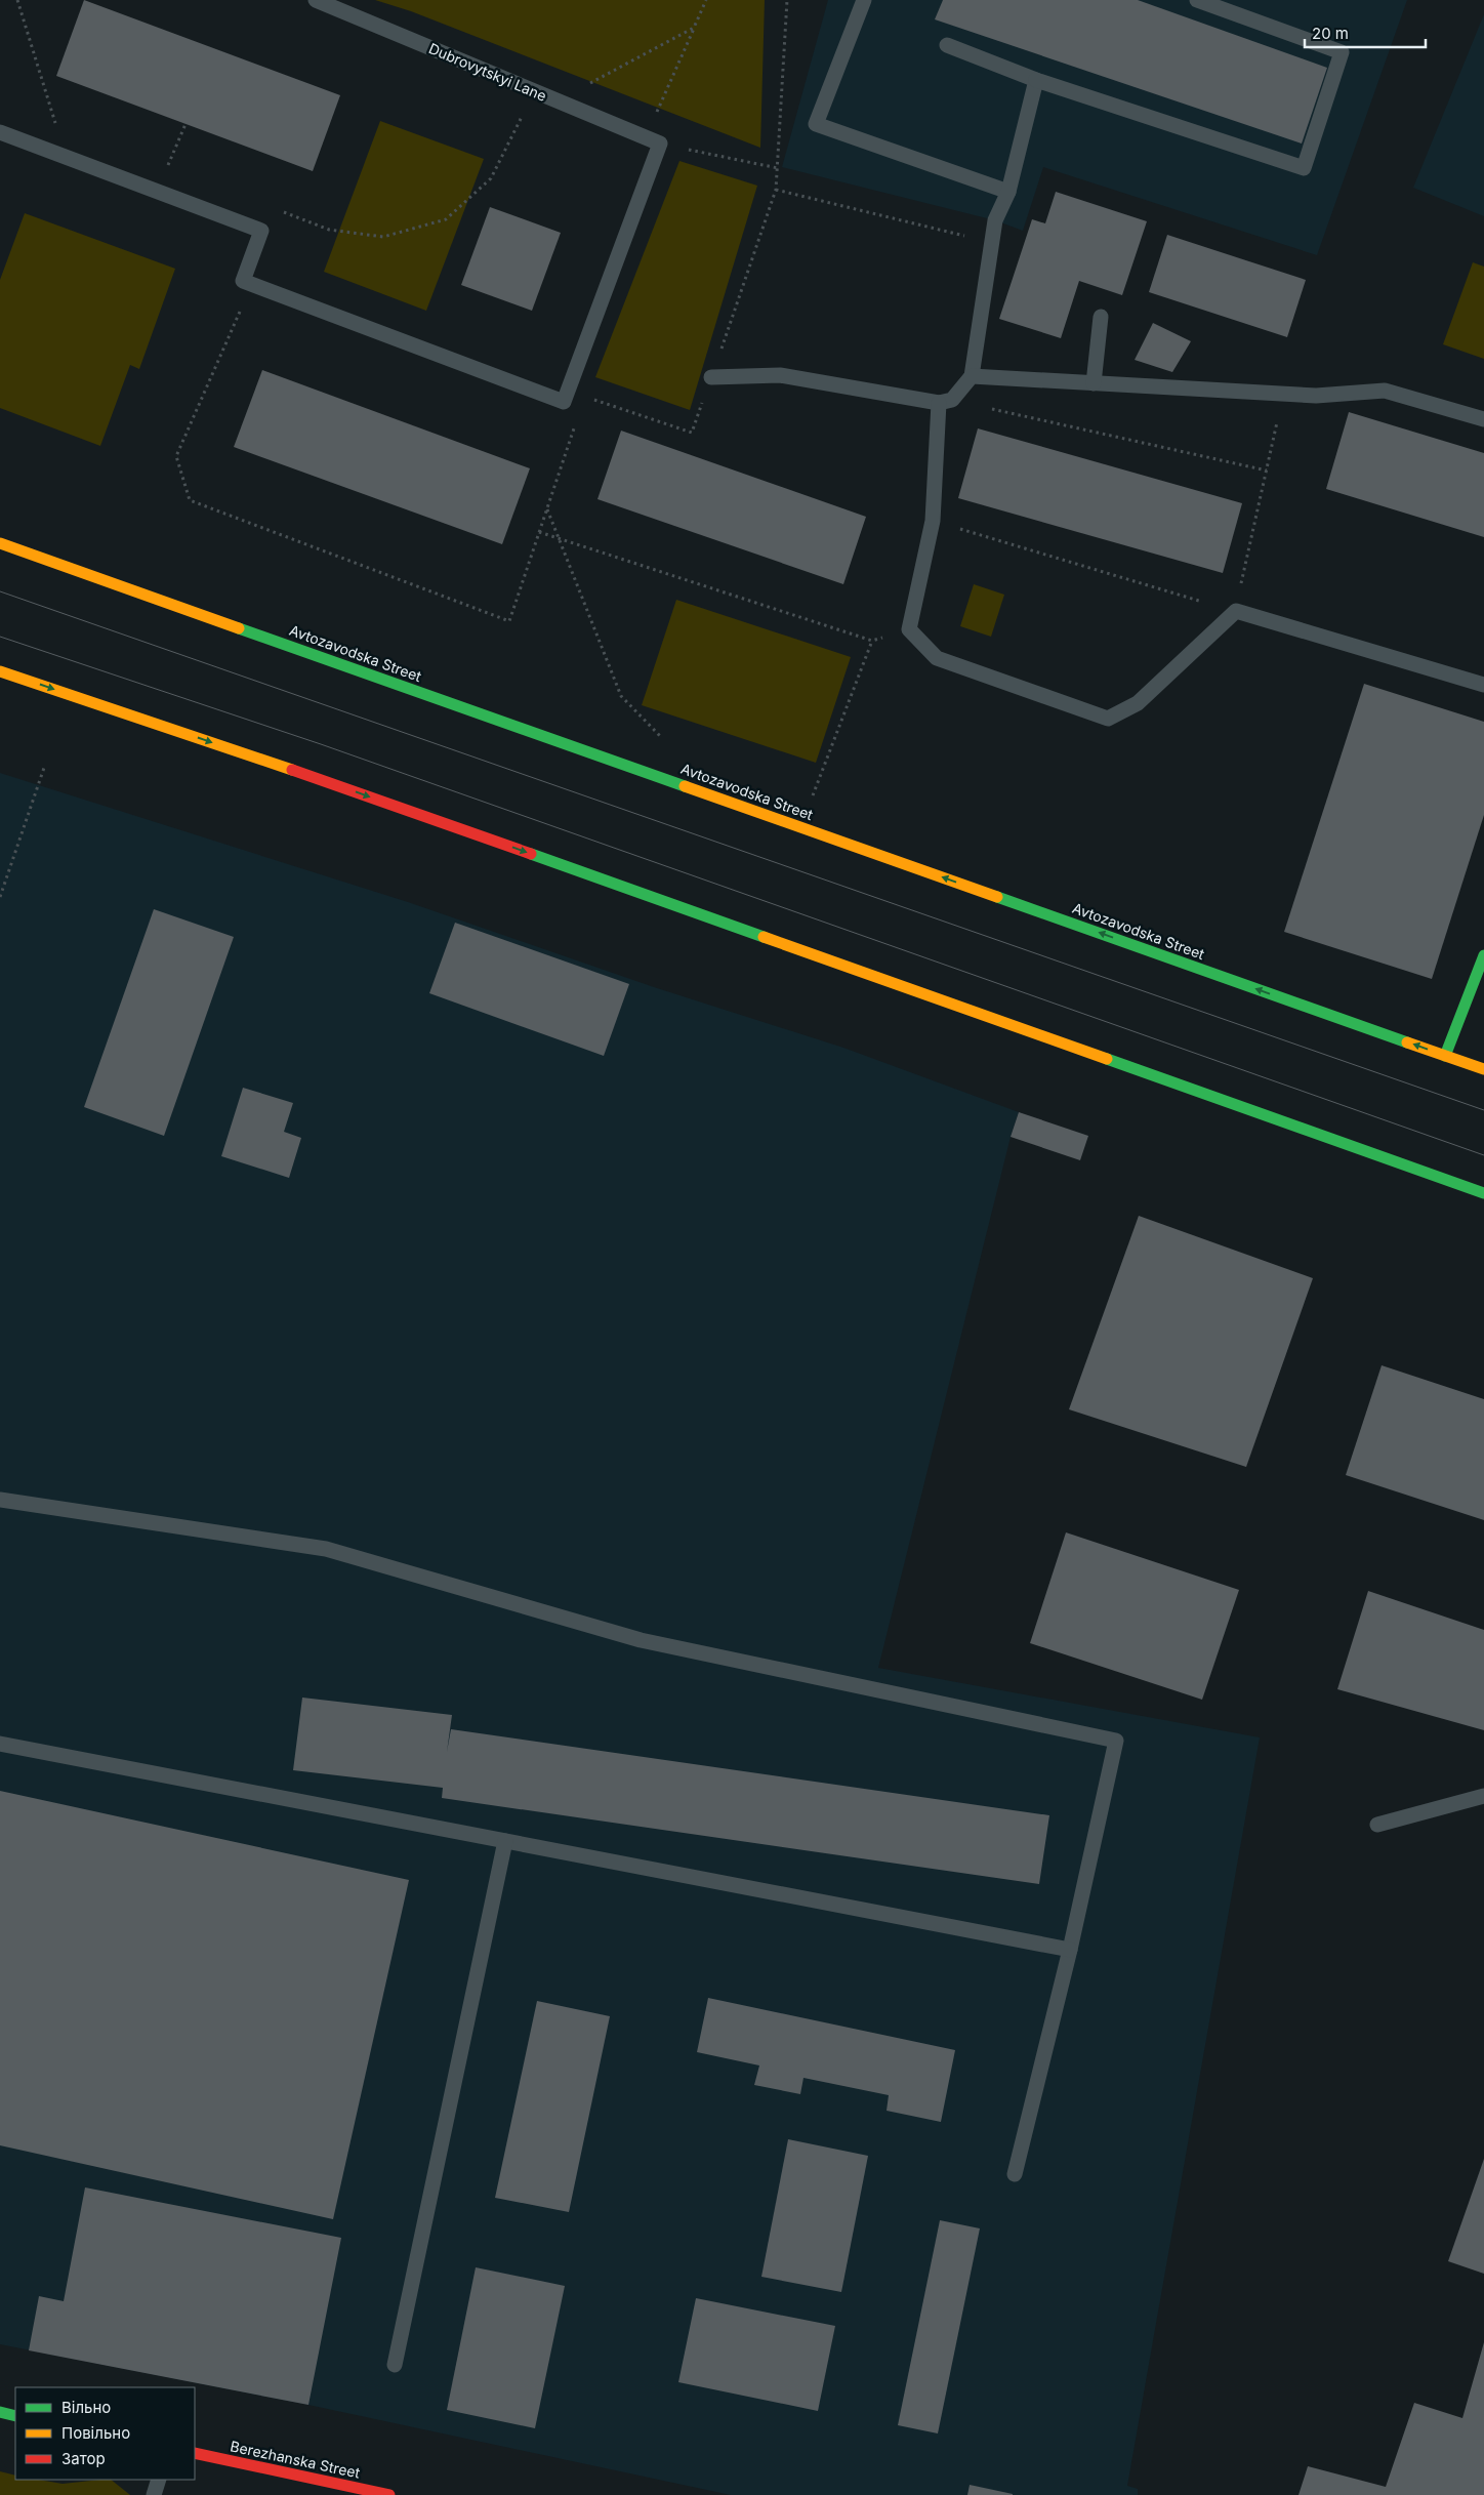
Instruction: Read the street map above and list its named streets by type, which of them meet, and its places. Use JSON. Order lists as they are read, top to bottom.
{
  "streets": {
    "main road": ["Avtozavodska Street", "Berezhanska Street"],
    "lane": ["Dubrovytskyi Lane"]
  },
  "one_way": ["Avtozavodska Street"],
  "legend": ["Вільно", "Повільно", "Затор"],
  "scale_bar": "20 m"
}
